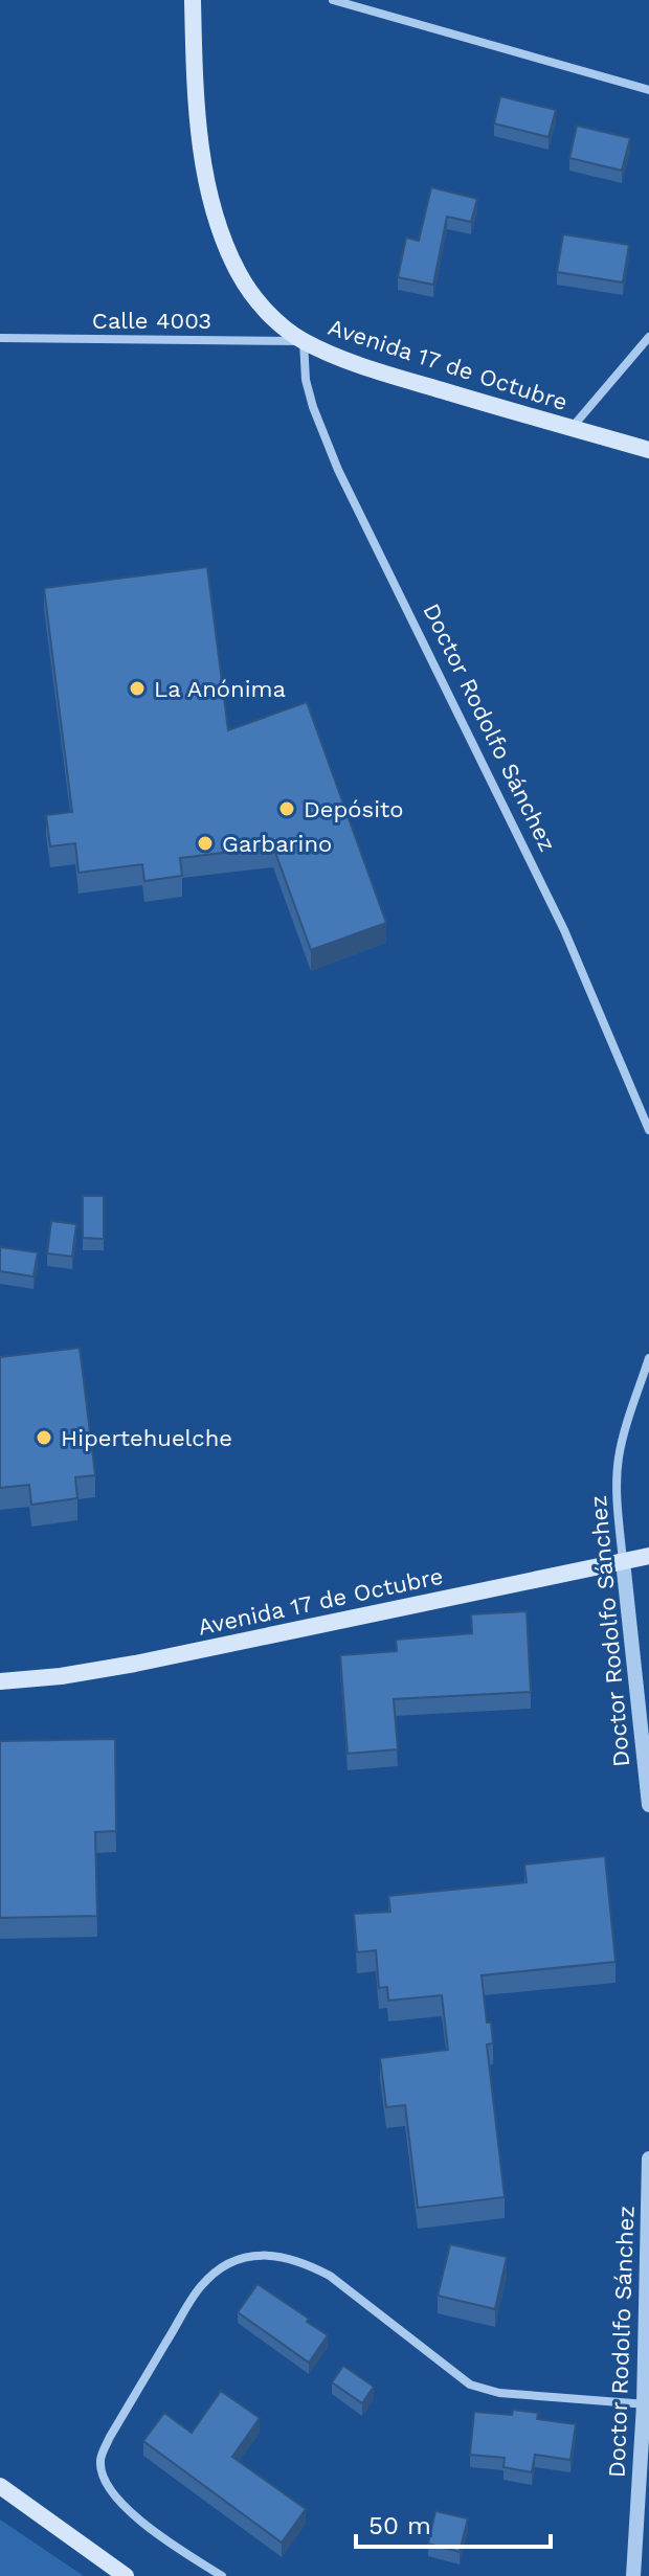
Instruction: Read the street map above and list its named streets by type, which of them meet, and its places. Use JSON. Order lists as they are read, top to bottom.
{
  "streets": {
    "main road": ["Avenida 17 de Octubre"],
    "street": ["Calle 4003", "Doctor Rodolfo Sánchez"]
  },
  "crossings": [
    ["Calle 4003", "Avenida 17 de Octubre"],
    ["Calle 4003", "Doctor Rodolfo Sánchez"],
    ["Avenida 17 de Octubre", "Doctor Rodolfo Sánchez"]
  ],
  "places": [
    "La Anónima",
    "Depósito",
    "Garbarino",
    "Hipertehuelche"
  ],
  "scale_bar": "50 m"
}
